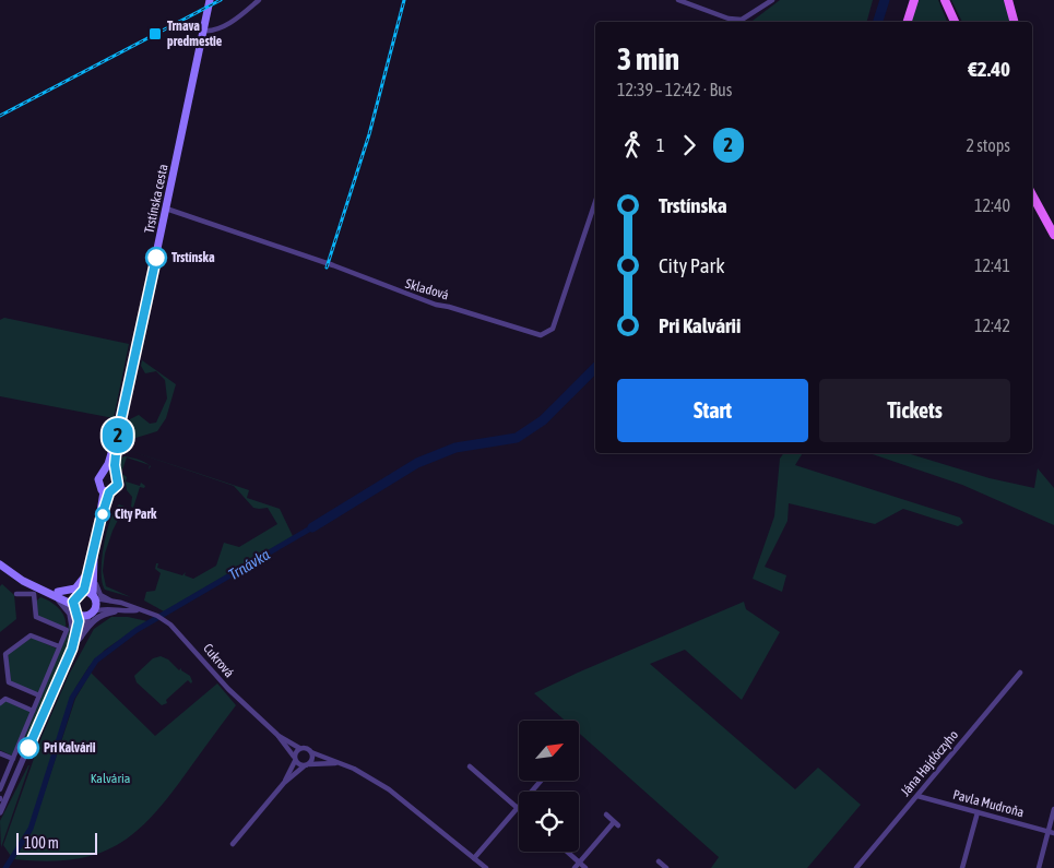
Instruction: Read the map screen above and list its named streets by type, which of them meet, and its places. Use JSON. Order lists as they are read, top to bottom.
{
  "streets": {
    "main road": ["Trstínska cesta"],
    "street": [
      "Skladová",
      "Cukrová",
      "Jána Hajdóczyho",
      "Pavla Mudroňa"
    ]
  },
  "crossings": [
    ["Trstínska cesta", "Skladová"],
    ["Trstínska cesta", "Cukrová"],
    ["Jána Hajdóczyho", "Pavla Mudroňa"]
  ],
  "water": ["Trnávka"],
  "parks": ["Kalvária"],
  "places": {
    "transit": ["Trnava predmestie"],
    "other": ["Trstínska", "City Park", "Pri Kalvárii"]
  },
  "lines": ["bus line 2"],
  "scale_bar": "100 m",
  "north": "top right",
  "page": {
    "on_map": "2",
    "heading": ["3 min", "12:39 – 12:42 · Bus", "€2.40"],
    "legs": ["1", "2", "2 stops"],
    "list": [
      {
        "name": "Trstínska",
        "value": "12:40"
      },
      {
        "name": "City Park",
        "value": "12:41"
      },
      {
        "name": "Pri Kalvárii",
        "value": "12:42"
      }
    ],
    "buttons": ["Start", "Tickets"],
    "scale": "100 m"
  }
}
